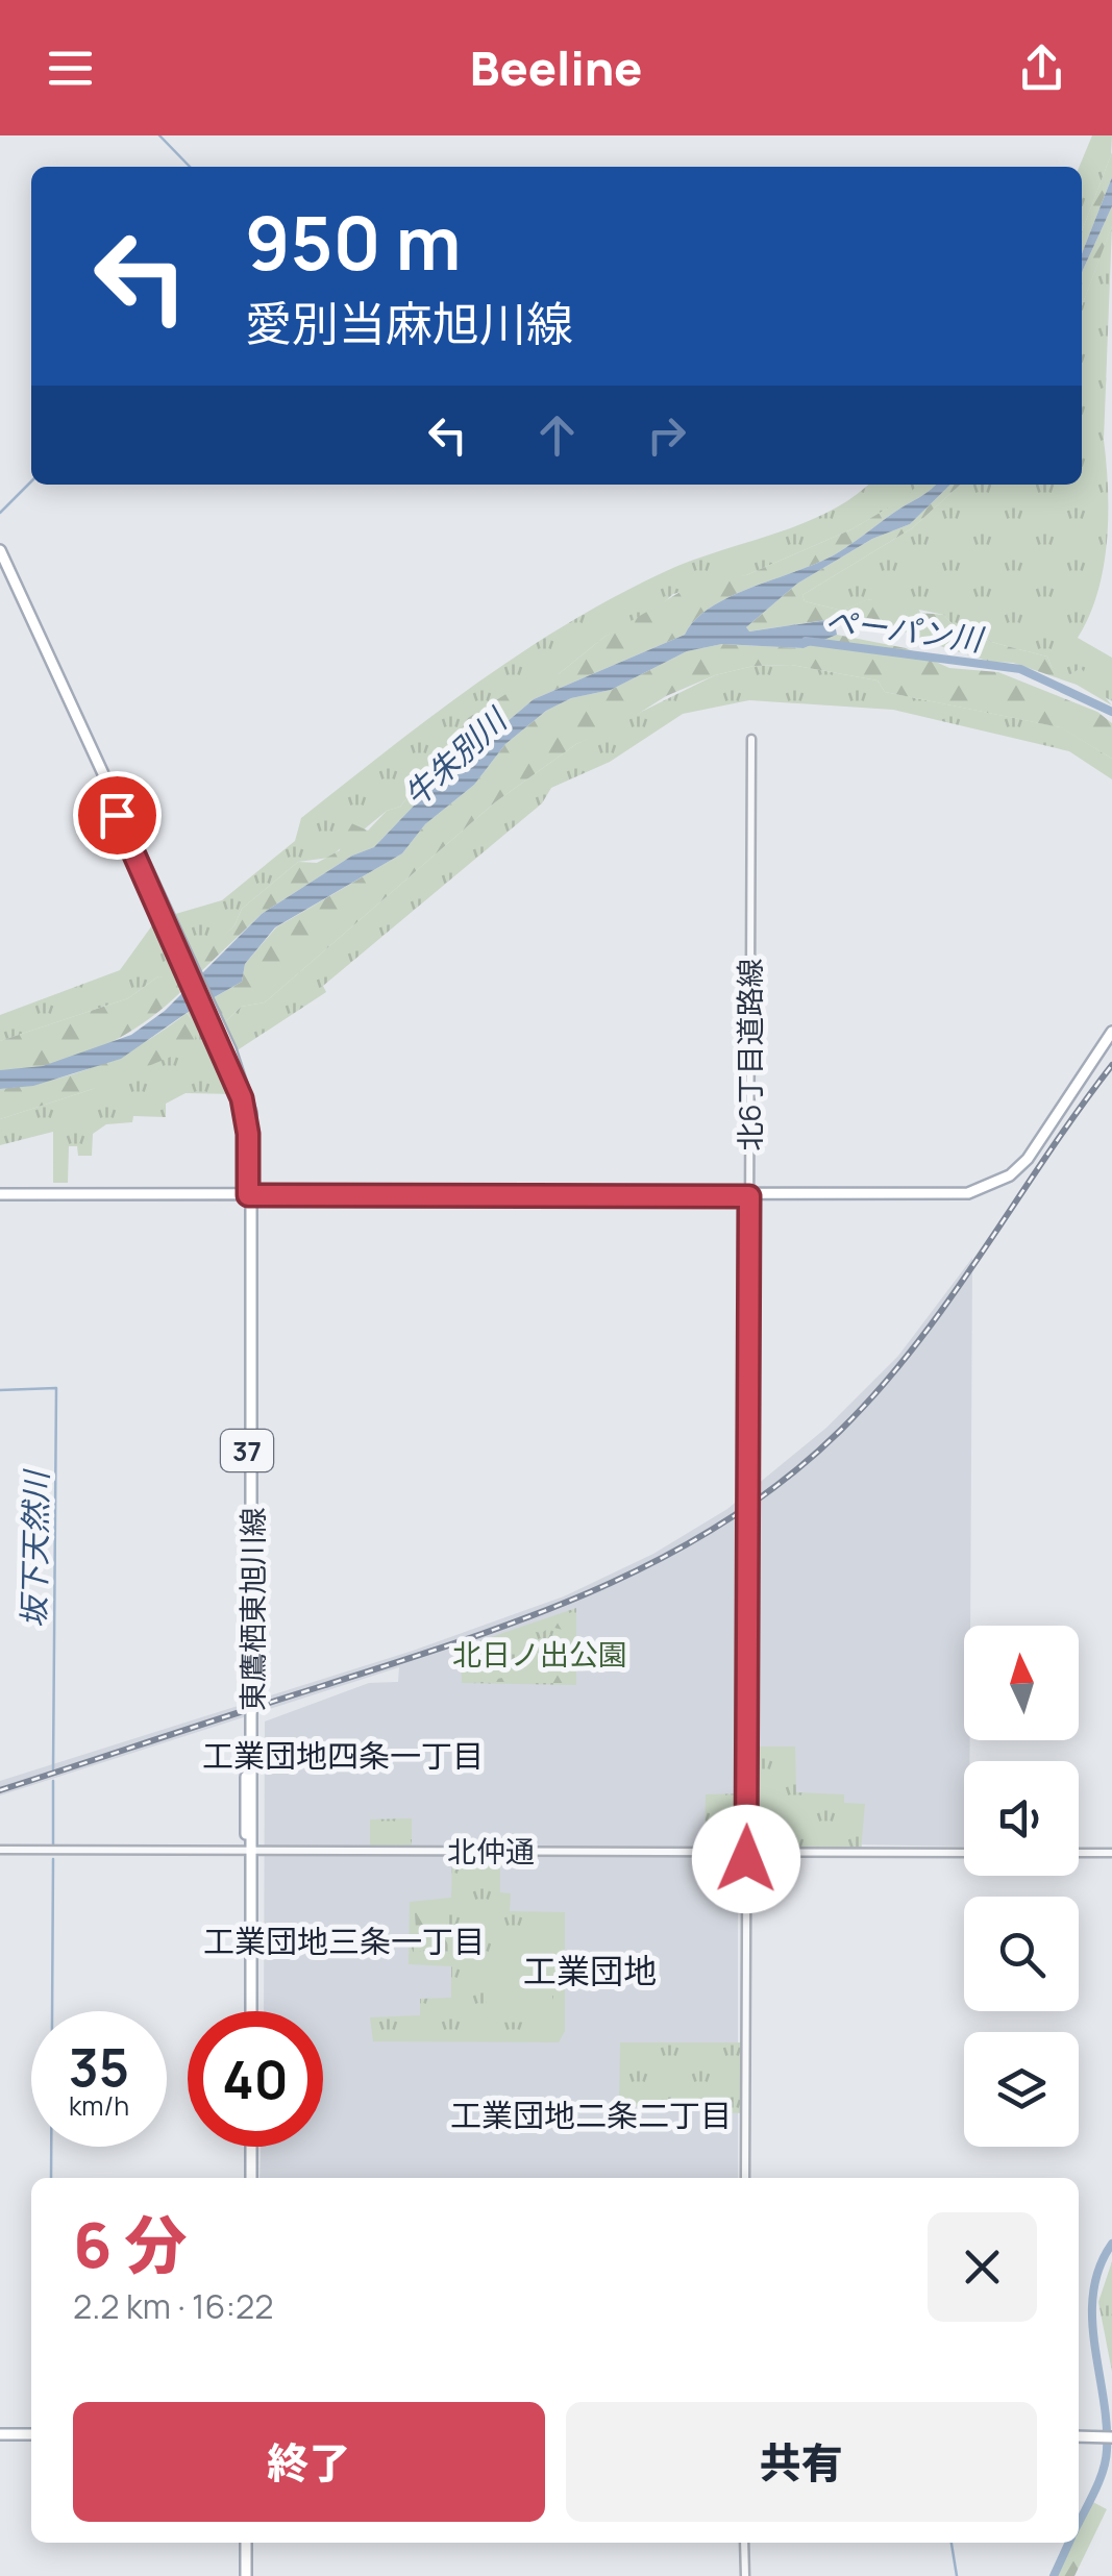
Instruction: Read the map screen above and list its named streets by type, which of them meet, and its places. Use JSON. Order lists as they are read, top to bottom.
{
  "streets": {
    "main road": ["37", "東鷹栖東旭川線"],
    "street": ["北6丁目道路線", "北仲通"]
  },
  "crossings": [
    ["北6丁目道路線", "北仲通"],
    ["東鷹栖東旭川線", "北仲通"]
  ],
  "districts": [
    "工業団地四条一丁目",
    "工業団地三条一丁目",
    "工業団地",
    "工業団地二条二丁目"
  ],
  "water": ["ペーパン川", "牛朱別川", "坂下天然川"],
  "parks": ["北日ノ出公園"],
  "north": "top",
  "page": {
    "header": "Beeline",
    "turn": ["950 m", "愛別当麻旭川線"],
    "speed": "35 km/h",
    "limit": "40",
    "heading": ["6 分", "2.2 km · 16:22"],
    "buttons": ["終了", "共有"]
  }
}
